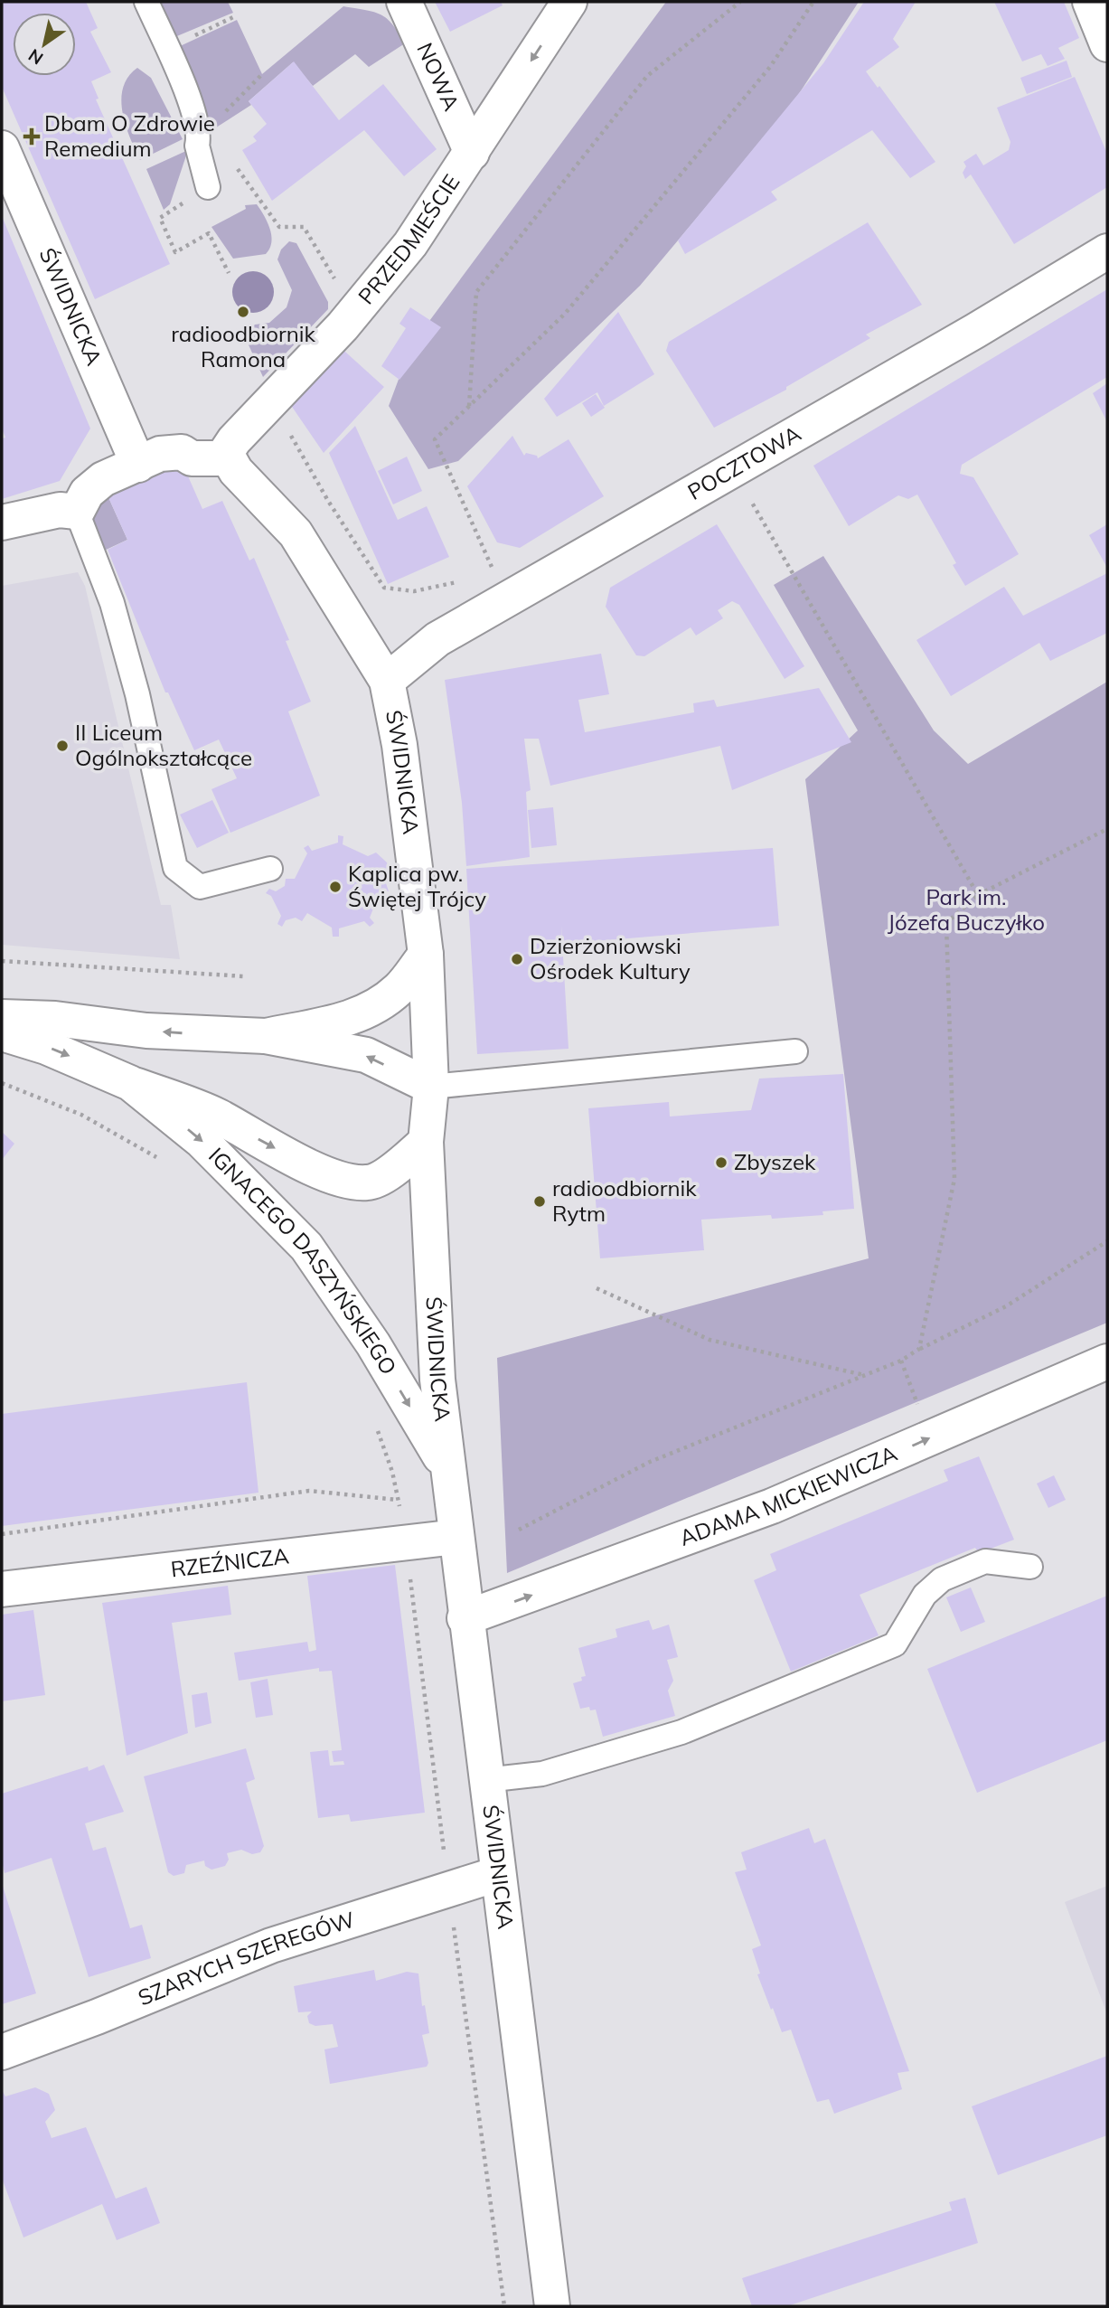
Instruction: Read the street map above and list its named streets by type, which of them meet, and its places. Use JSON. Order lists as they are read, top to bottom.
{
  "streets": {
    "street": [
      "NOWA",
      "PRZEDMIEŚCIE",
      "ŚWIDNICKA",
      "POCZTOWA",
      "IGNACEGO DASZYŃSKIEGO",
      "ADAMA MICKIEWICZA",
      "RZEŹNICZA",
      "SZARYCH SZEREGÓW"
    ]
  },
  "crossings": [
    ["NOWA", "PRZEDMIEŚCIE"],
    ["PRZEDMIEŚCIE", "ŚWIDNICKA"],
    ["ŚWIDNICKA", "POCZTOWA"],
    ["ŚWIDNICKA", "IGNACEGO DASZYŃSKIEGO"],
    ["ŚWIDNICKA", "ADAMA MICKIEWICZA"],
    ["ŚWIDNICKA", "RZEŹNICZA"],
    ["ŚWIDNICKA", "SZARYCH SZEREGÓW"]
  ],
  "one_way": ["IGNACEGO DASZYŃSKIEGO", "ADAMA MICKIEWICZA"],
  "parks": ["Park im. Józefa Buczyłko"],
  "places": {
    "health": ["Dbam O Zdrowie Remedium"],
    "other": [
      "radioodbiornik Ramona",
      "II Liceum Ogólnokształcące",
      "Kaplica pw. Świętej Trójcy",
      "Dzierżoniowski Ośrodek Kultury",
      "Zbyszek",
      "radioodbiornik Rytm"
    ]
  },
  "north": "bottom left"
}
